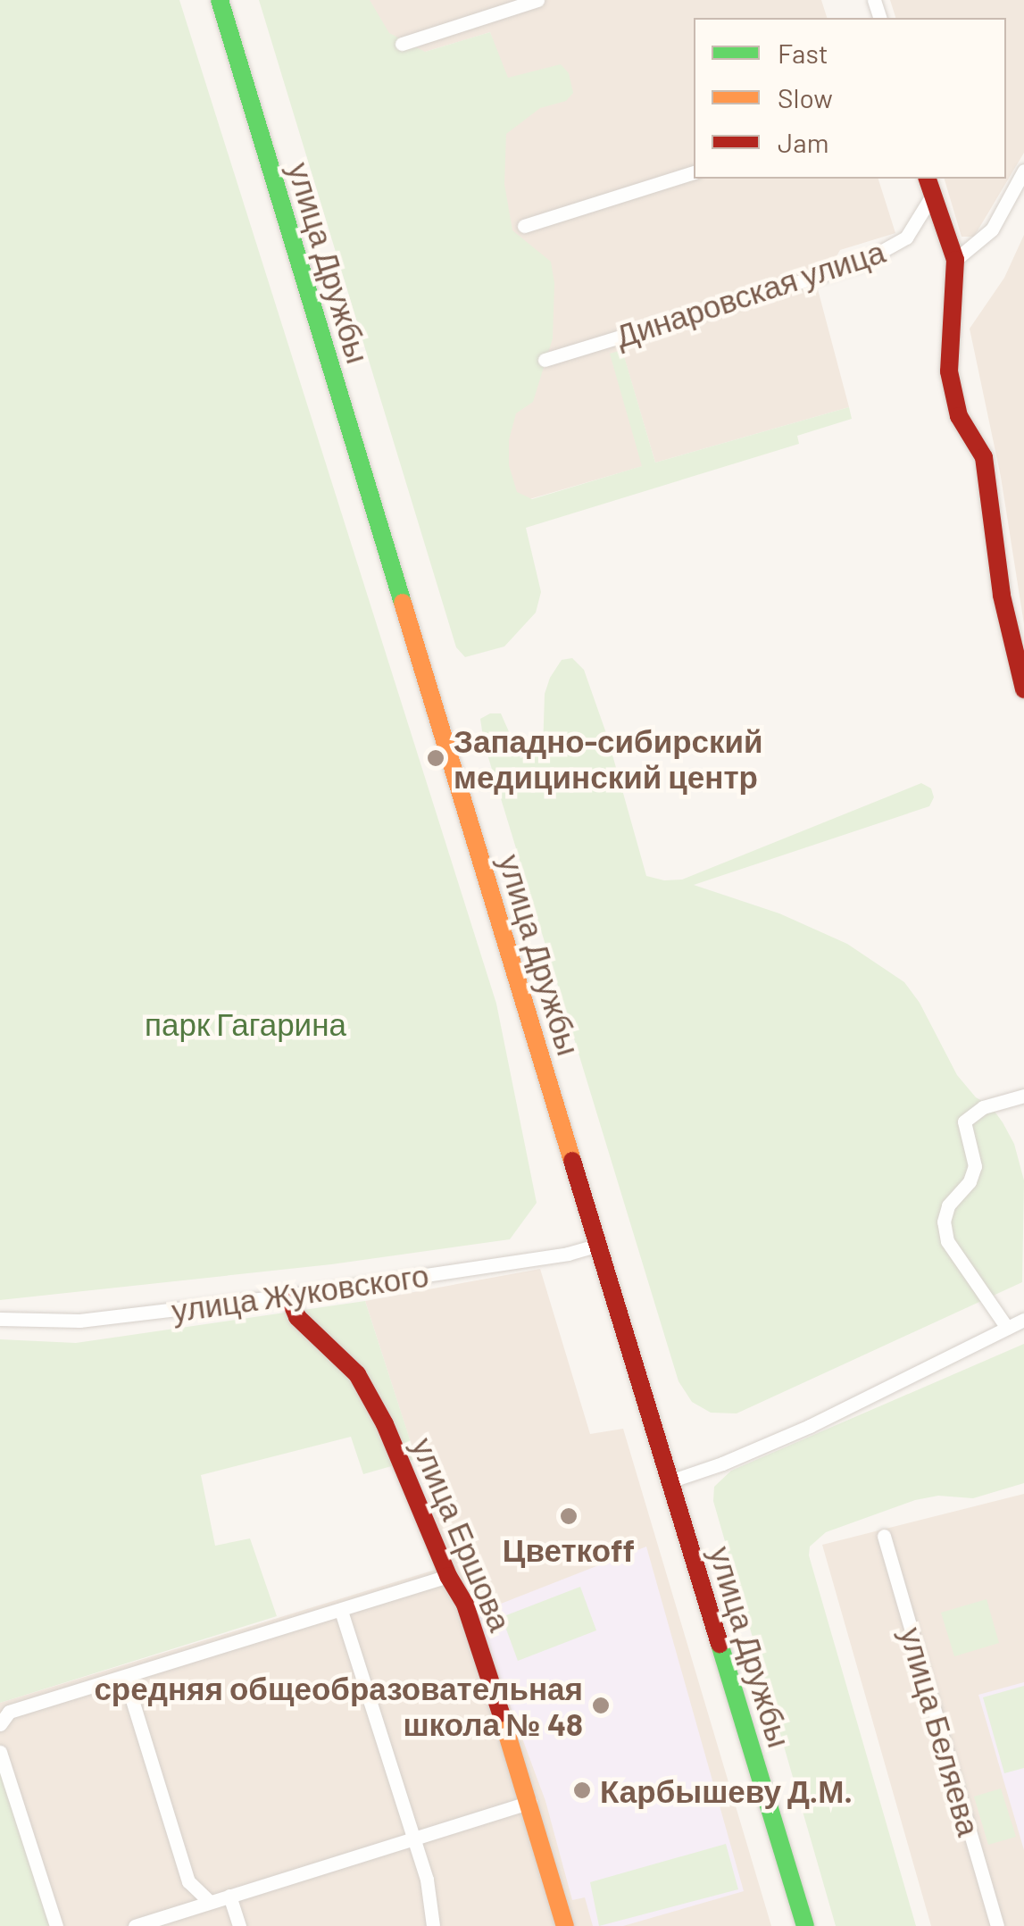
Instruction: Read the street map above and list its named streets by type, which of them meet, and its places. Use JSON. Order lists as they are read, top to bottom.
{
  "streets": {
    "main road": ["улица Дружбы", "улица Ершова"],
    "street": ["Динаровская улица", "улица Жуковского", "улица Беляева"]
  },
  "crossings": [
    ["улица Дружбы", "улица Жуковского"],
    ["улица Жуковского", "улица Ершова"]
  ],
  "parks": ["парк Гагарина"],
  "places": [
    "Западно-сибирский медицинский центр",
    "Цветкоff",
    "средняя общеобразовательная школа № 48",
    "Карбышеву Д.М."
  ],
  "legend": ["Fast", "Slow", "Jam"]
}
